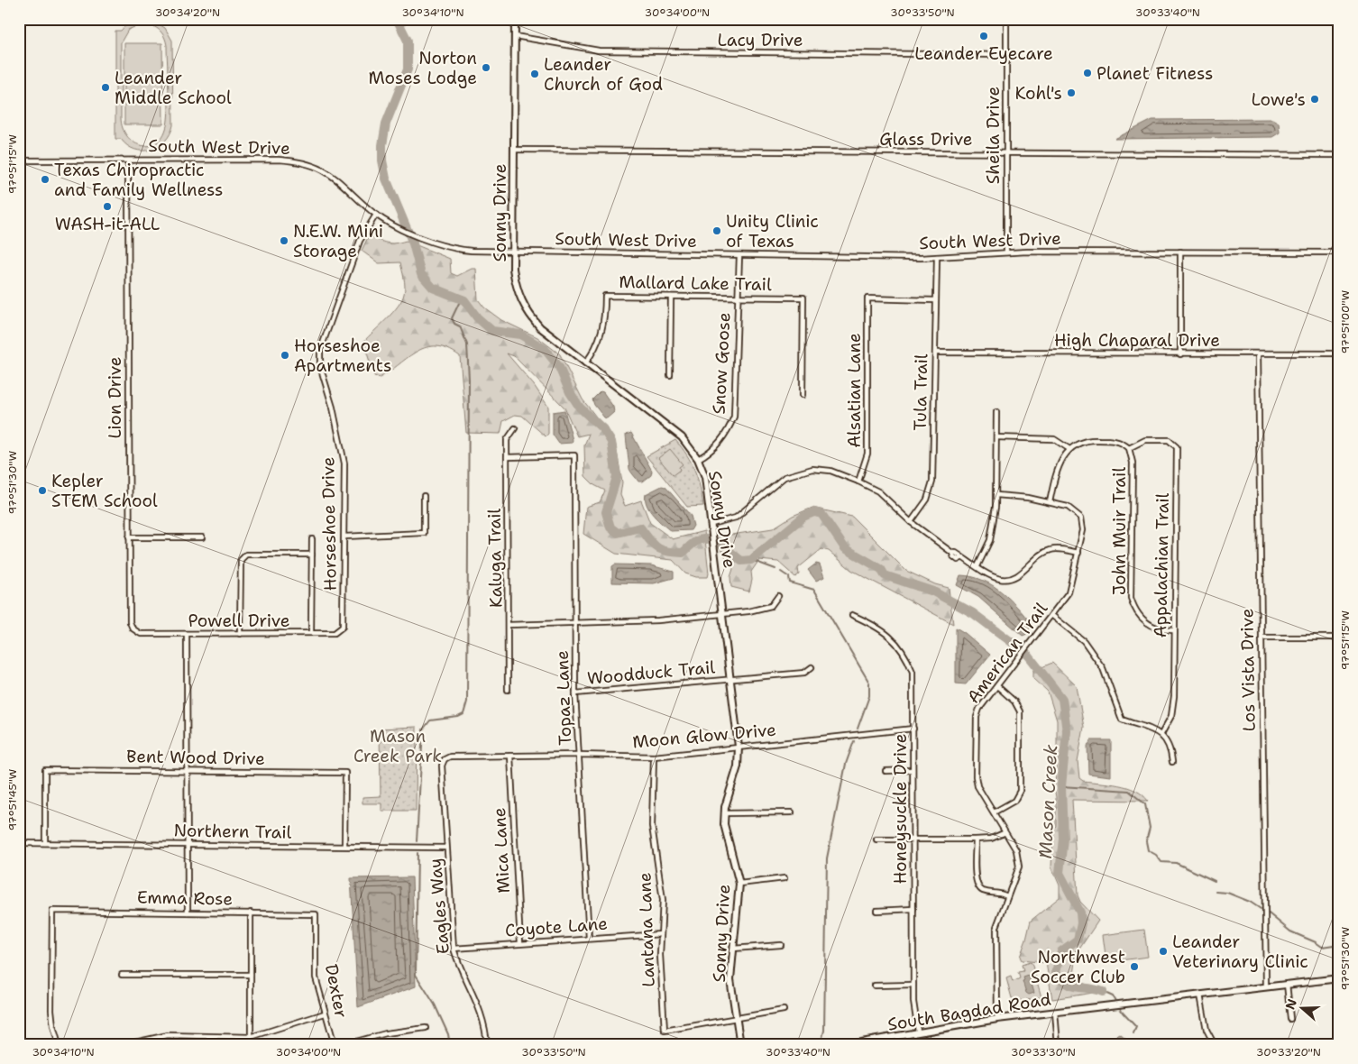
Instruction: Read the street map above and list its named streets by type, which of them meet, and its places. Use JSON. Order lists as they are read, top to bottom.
{
  "streets": {
    "street": [
      "Lacy Drive",
      "Sheila Drive",
      "Glass Drive",
      "South West Drive",
      "Sonny Drive",
      "Mallard Lake Trail",
      "High Chaparal Drive",
      "Snow Goose",
      "Alsatian Lane",
      "Tula Trail",
      "Lion Drive",
      "Horseshoe Drive",
      "John Muir Trail",
      "Kaluga Trail",
      "Appalachian Trail",
      "Powell Drive",
      "American Trail",
      "Los Vista Drive",
      "Woodduck Trail",
      "Topaz Lane",
      "Moon Glow Drive",
      "Bent Wood Drive",
      "Honeysuckle Drive",
      "Northern Trail",
      "Mica Lane",
      "Emma Rose",
      "Eagles Way",
      "Coyote Lane",
      "Lantana Lane",
      "Dexter",
      "South Bagdad Road"
    ]
  },
  "crossings": [
    ["Lacy Drive", "Sheila Drive"],
    ["Lacy Drive", "Sonny Drive"],
    ["Sheila Drive", "Glass Drive"],
    ["Sheila Drive", "South West Drive"],
    ["Glass Drive", "Sonny Drive"],
    ["South West Drive", "Sonny Drive"],
    ["South West Drive", "Snow Goose"],
    ["South West Drive", "Tula Trail"],
    ["South West Drive", "Lion Drive"],
    ["South West Drive", "Horseshoe Drive"],
    ["Sonny Drive", "Mallard Lake Trail"],
    ["Sonny Drive", "Snow Goose"],
    ["Sonny Drive", "Woodduck Trail"],
    ["Sonny Drive", "Moon Glow Drive"],
    ["Sonny Drive", "Lantana Lane"],
    ["Mallard Lake Trail", "Snow Goose"],
    ["High Chaparal Drive", "Tula Trail"],
    ["High Chaparal Drive", "Los Vista Drive"],
    ["Alsatian Lane", "Tula Trail"],
    ["Lion Drive", "Powell Drive"],
    ["Horseshoe Drive", "Powell Drive"],
    ["John Muir Trail", "Appalachian Trail"],
    ["Kaluga Trail", "Topaz Lane"],
    ["American Trail", "South Bagdad Road"],
    ["Los Vista Drive", "South Bagdad Road"],
    ["Woodduck Trail", "Topaz Lane"],
    ["Topaz Lane", "Moon Glow Drive"],
    ["Topaz Lane", "Coyote Lane"],
    ["Moon Glow Drive", "Honeysuckle Drive"],
    ["Moon Glow Drive", "Mica Lane"],
    ["Moon Glow Drive", "Eagles Way"],
    ["Moon Glow Drive", "Lantana Lane"],
    ["Bent Wood Drive", "Northern Trail"],
    ["Honeysuckle Drive", "South Bagdad Road"],
    ["Northern Trail", "Eagles Way"],
    ["Mica Lane", "Coyote Lane"],
    ["Emma Rose", "Dexter"],
    ["Eagles Way", "Coyote Lane"],
    ["Coyote Lane", "Lantana Lane"]
  ],
  "water": ["Mason Creek"],
  "parks": ["Mason Creek Park"],
  "places": [
    "Leander Eyecare",
    "Norton Moses Lodge",
    "Planet Fitness",
    "Leander Church of God",
    "Leander Middle School",
    "Kohl's",
    "Lowe's",
    "Texas Chiropractic and Family Wellness",
    "WASH-it-ALL",
    "Unity Clinic of Texas",
    "N.E.W. Mini Storage",
    "Horseshoe Apartments",
    "Kepler STEM School",
    "Leander Veterinary Clinic",
    "Northwest Soccer Club"
  ],
  "north": "left",
  "coordinates": [
    "30°34'20\"N",
    "30°34'10\"N",
    "30°34'00\"N",
    "30°33'50\"N",
    "30°33'40\"N",
    "97°51'15\"W",
    "97°51'00\"W",
    "97°51'30\"W",
    "97°51'45\"W",
    "30°33'30\"N",
    "30°33'20\"N"
  ]
}
